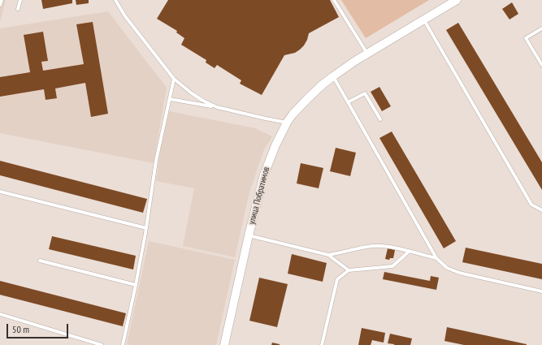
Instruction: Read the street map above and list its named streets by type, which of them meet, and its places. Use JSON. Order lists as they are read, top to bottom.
{
  "streets": {
    "street": ["улица Побратимов"]
  },
  "scale_bar": "50 m"
}
